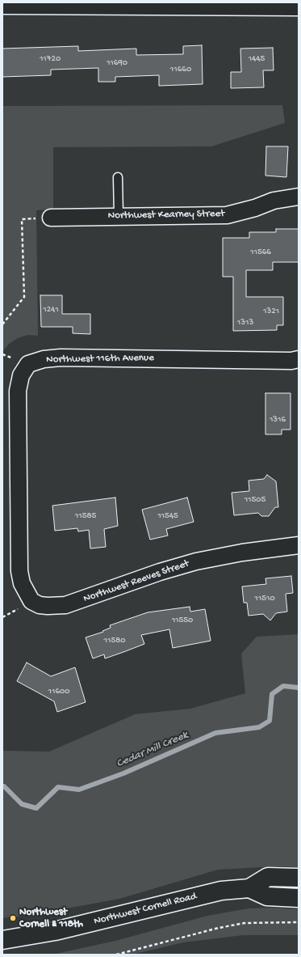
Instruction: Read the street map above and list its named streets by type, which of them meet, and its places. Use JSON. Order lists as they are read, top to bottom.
{
  "streets": {
    "main road": ["Northwest Cornell Road"],
    "street": ["Northwest Kearney Street", "Northwest 116th Avenue", "Northwest Reeves Street"]
  },
  "crossings": [
    ["Northwest 116th Avenue", "Northwest Reeves Street"]
  ],
  "water": ["Cedar Mill Creek"],
  "places": ["Northwest Cornell & 118th"],
  "house_numbers": [
    "11720",
    "1445",
    "11690",
    "11660",
    "11566",
    "1241",
    "1321",
    "1313",
    "1316",
    "11505",
    "11585",
    "11545",
    "11510",
    "11550",
    "11580",
    "11600"
  ]
}
